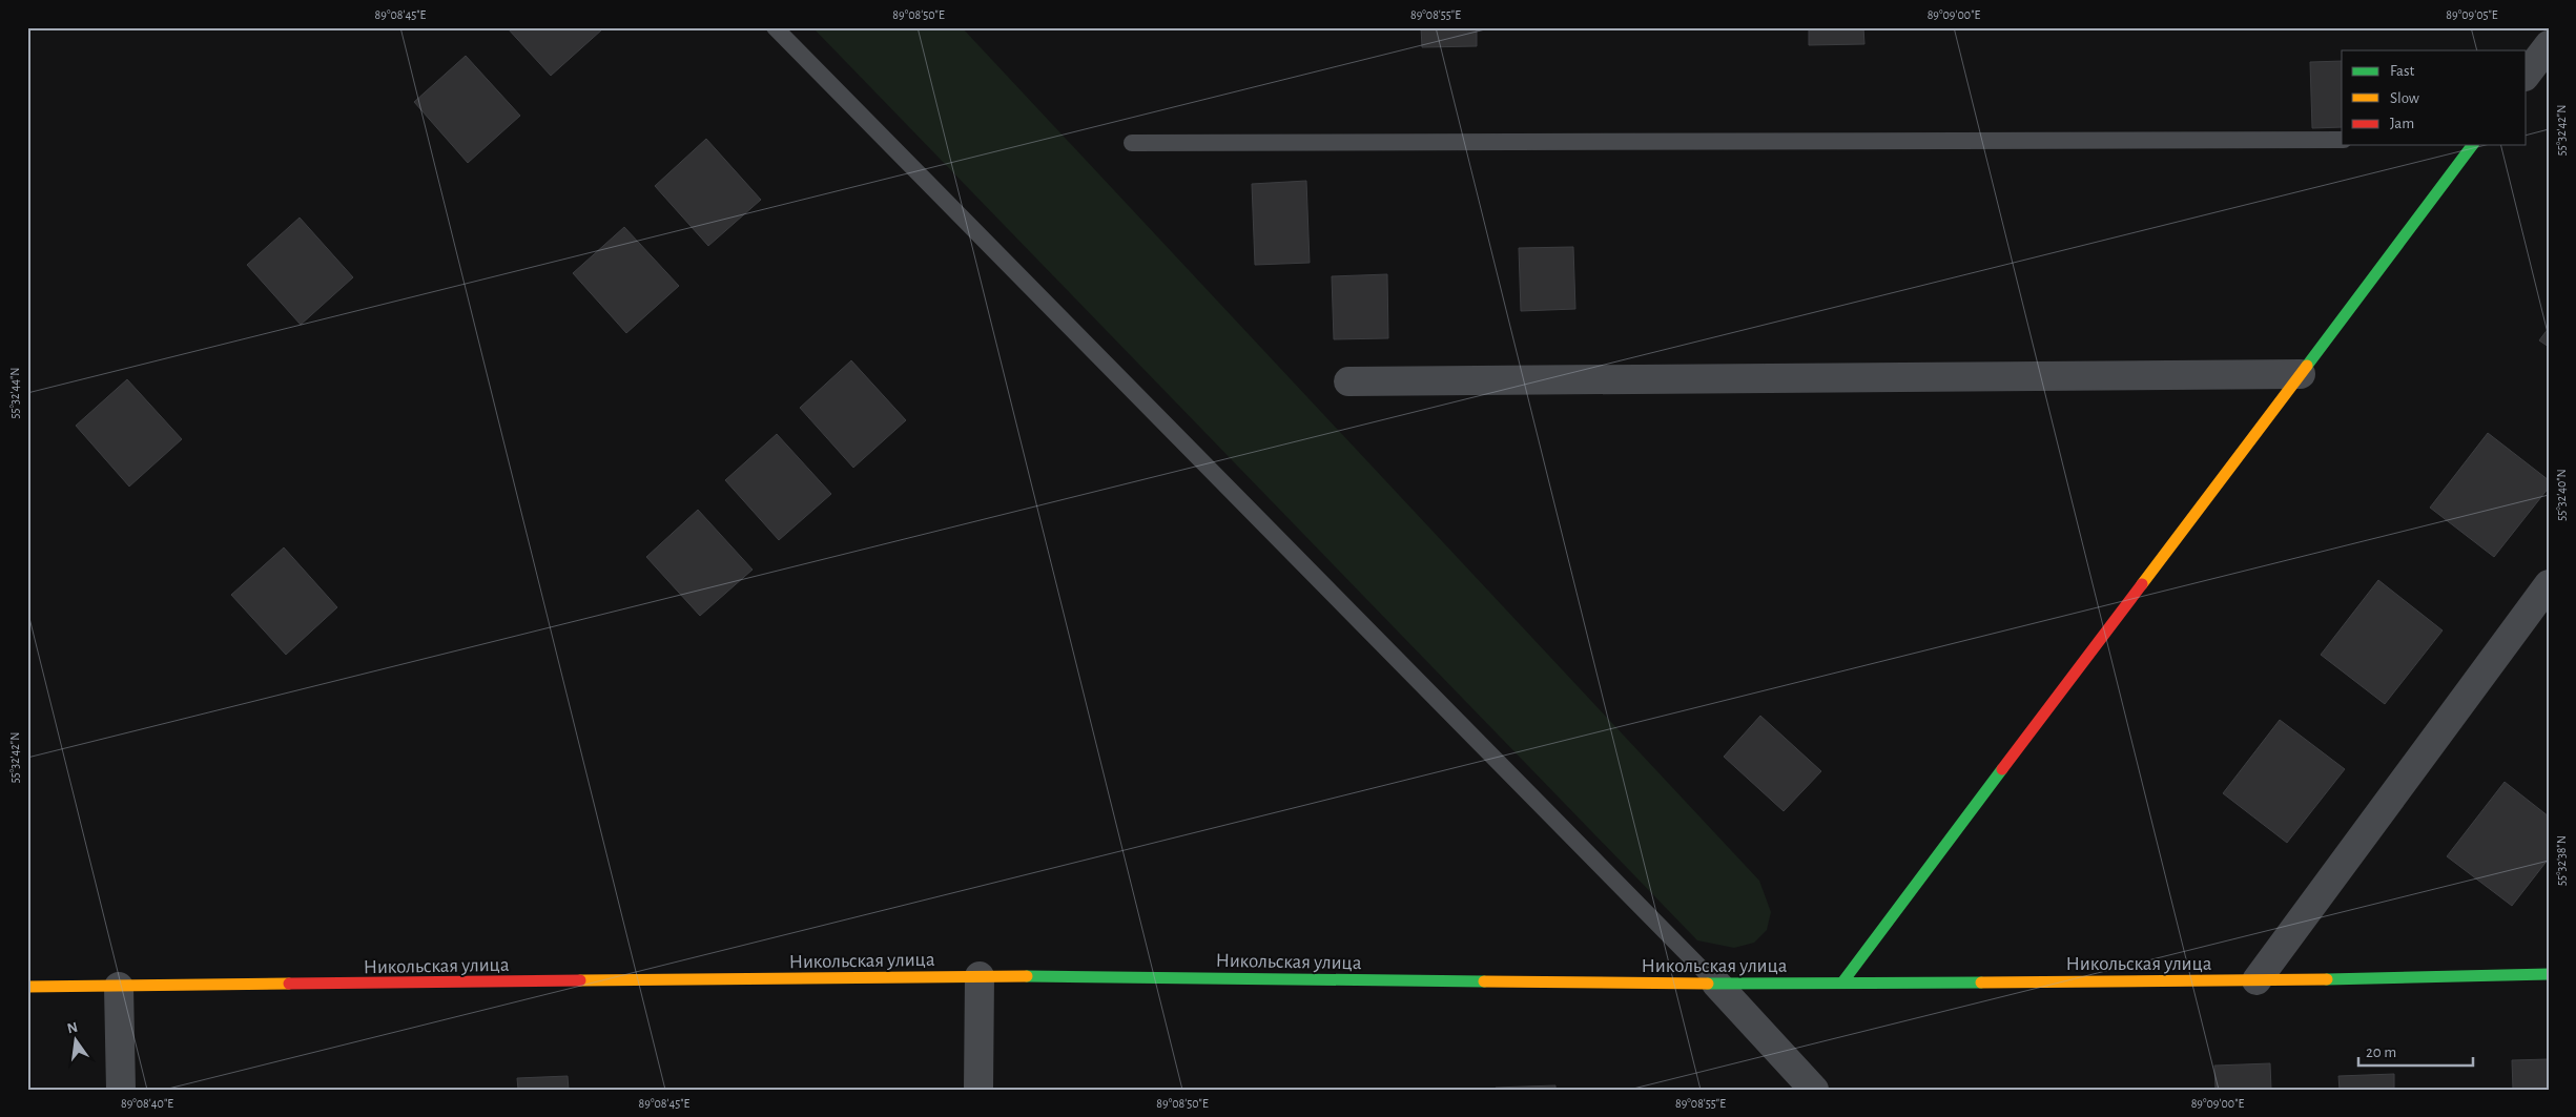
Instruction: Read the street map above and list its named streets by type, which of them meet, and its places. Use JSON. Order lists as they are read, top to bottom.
{
  "streets": {
    "street": ["Никольская улица"]
  },
  "legend": ["Fast", "Slow", "Jam"],
  "scale_bar": "20 m",
  "north": "top",
  "coordinates": [
    "89°08'45\"E",
    "89°08'50\"E",
    "89°08'55\"E",
    "89°09'00\"E",
    "89°09'05\"E",
    "55°32'42\"N",
    "55°32'44\"N",
    "55°32'40\"N",
    "55°32'38\"N",
    "89°08'40\"E"
  ]
}
